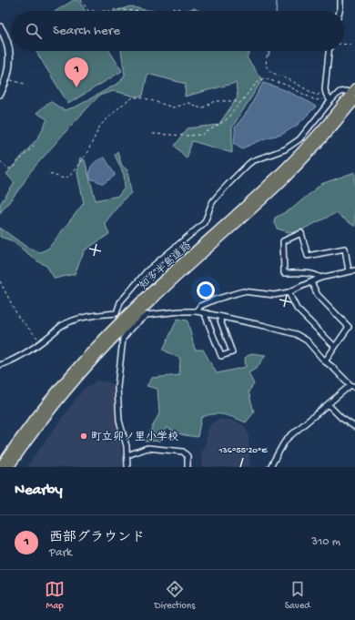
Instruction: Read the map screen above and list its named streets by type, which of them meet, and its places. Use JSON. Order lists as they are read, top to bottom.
{
  "streets": {
    "highway": ["知多半島道路"]
  },
  "places": ["町立卯ノ里小学校"],
  "page": {
    "search": "Search here",
    "pins": "1",
    "heading": "Nearby",
    "list": [
      {
        "mark": "1",
        "name": "西部グラウンド",
        "note": "Park",
        "value": "310 m"
      }
    ],
    "nav": ["Map", "Directions", "Saved"]
  },
  "coordinates": ["136°55'20\"E"]
}
